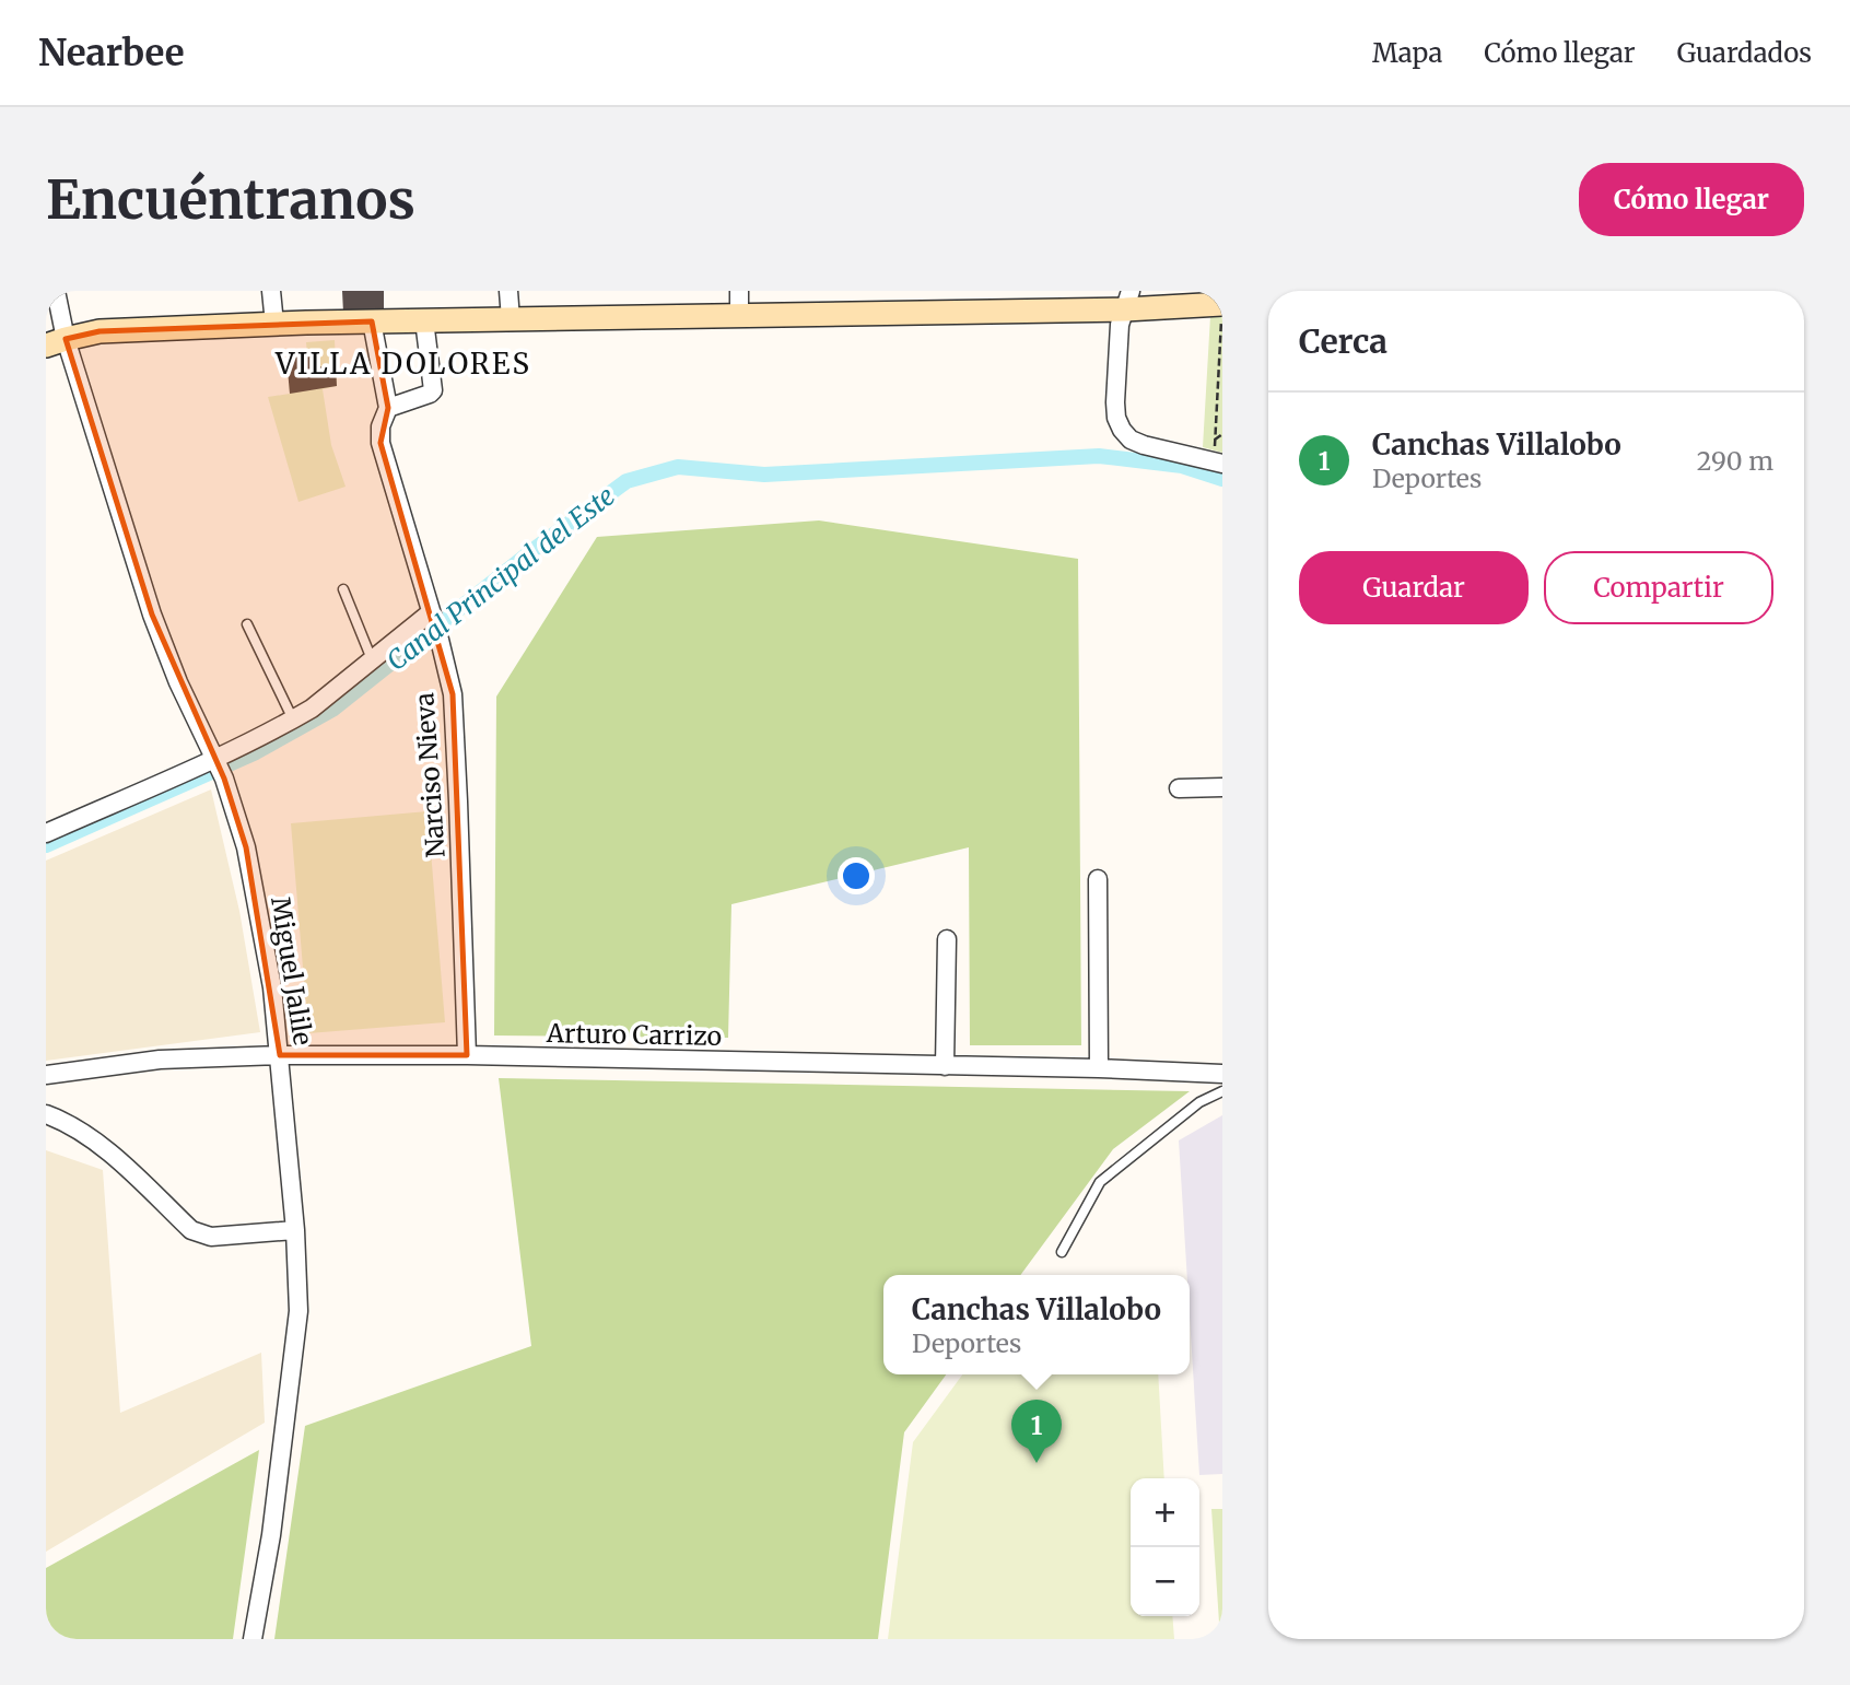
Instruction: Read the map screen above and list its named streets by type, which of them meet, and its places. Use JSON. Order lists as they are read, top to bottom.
{
  "streets": {
    "street": ["Narciso Nieva", "Miguel Jalile", "Arturo Carrizo"]
  },
  "crossings": [
    ["Narciso Nieva", "Arturo Carrizo"],
    ["Miguel Jalile", "Arturo Carrizo"]
  ],
  "districts": ["VILLA DOLORES"],
  "water": ["Canal Principal del Este"],
  "page": {
    "header": "Nearbee",
    "nav": ["Mapa", "Cómo llegar", "Guardados"],
    "buttons": [
      "Cómo llegar",
      ["Guardar", "Compartir"]
    ],
    "title": "Encuéntranos",
    "heading": "Cerca",
    "list": [
      {
        "mark": "1",
        "name": "Canchas Villalobo",
        "note": "Deportes",
        "value": "290 m"
      }
    ],
    "popup": ["Canchas Villalobo", "Deportes"],
    "pins": "1",
    "map_buttons": ["+", "−"]
  }
}
